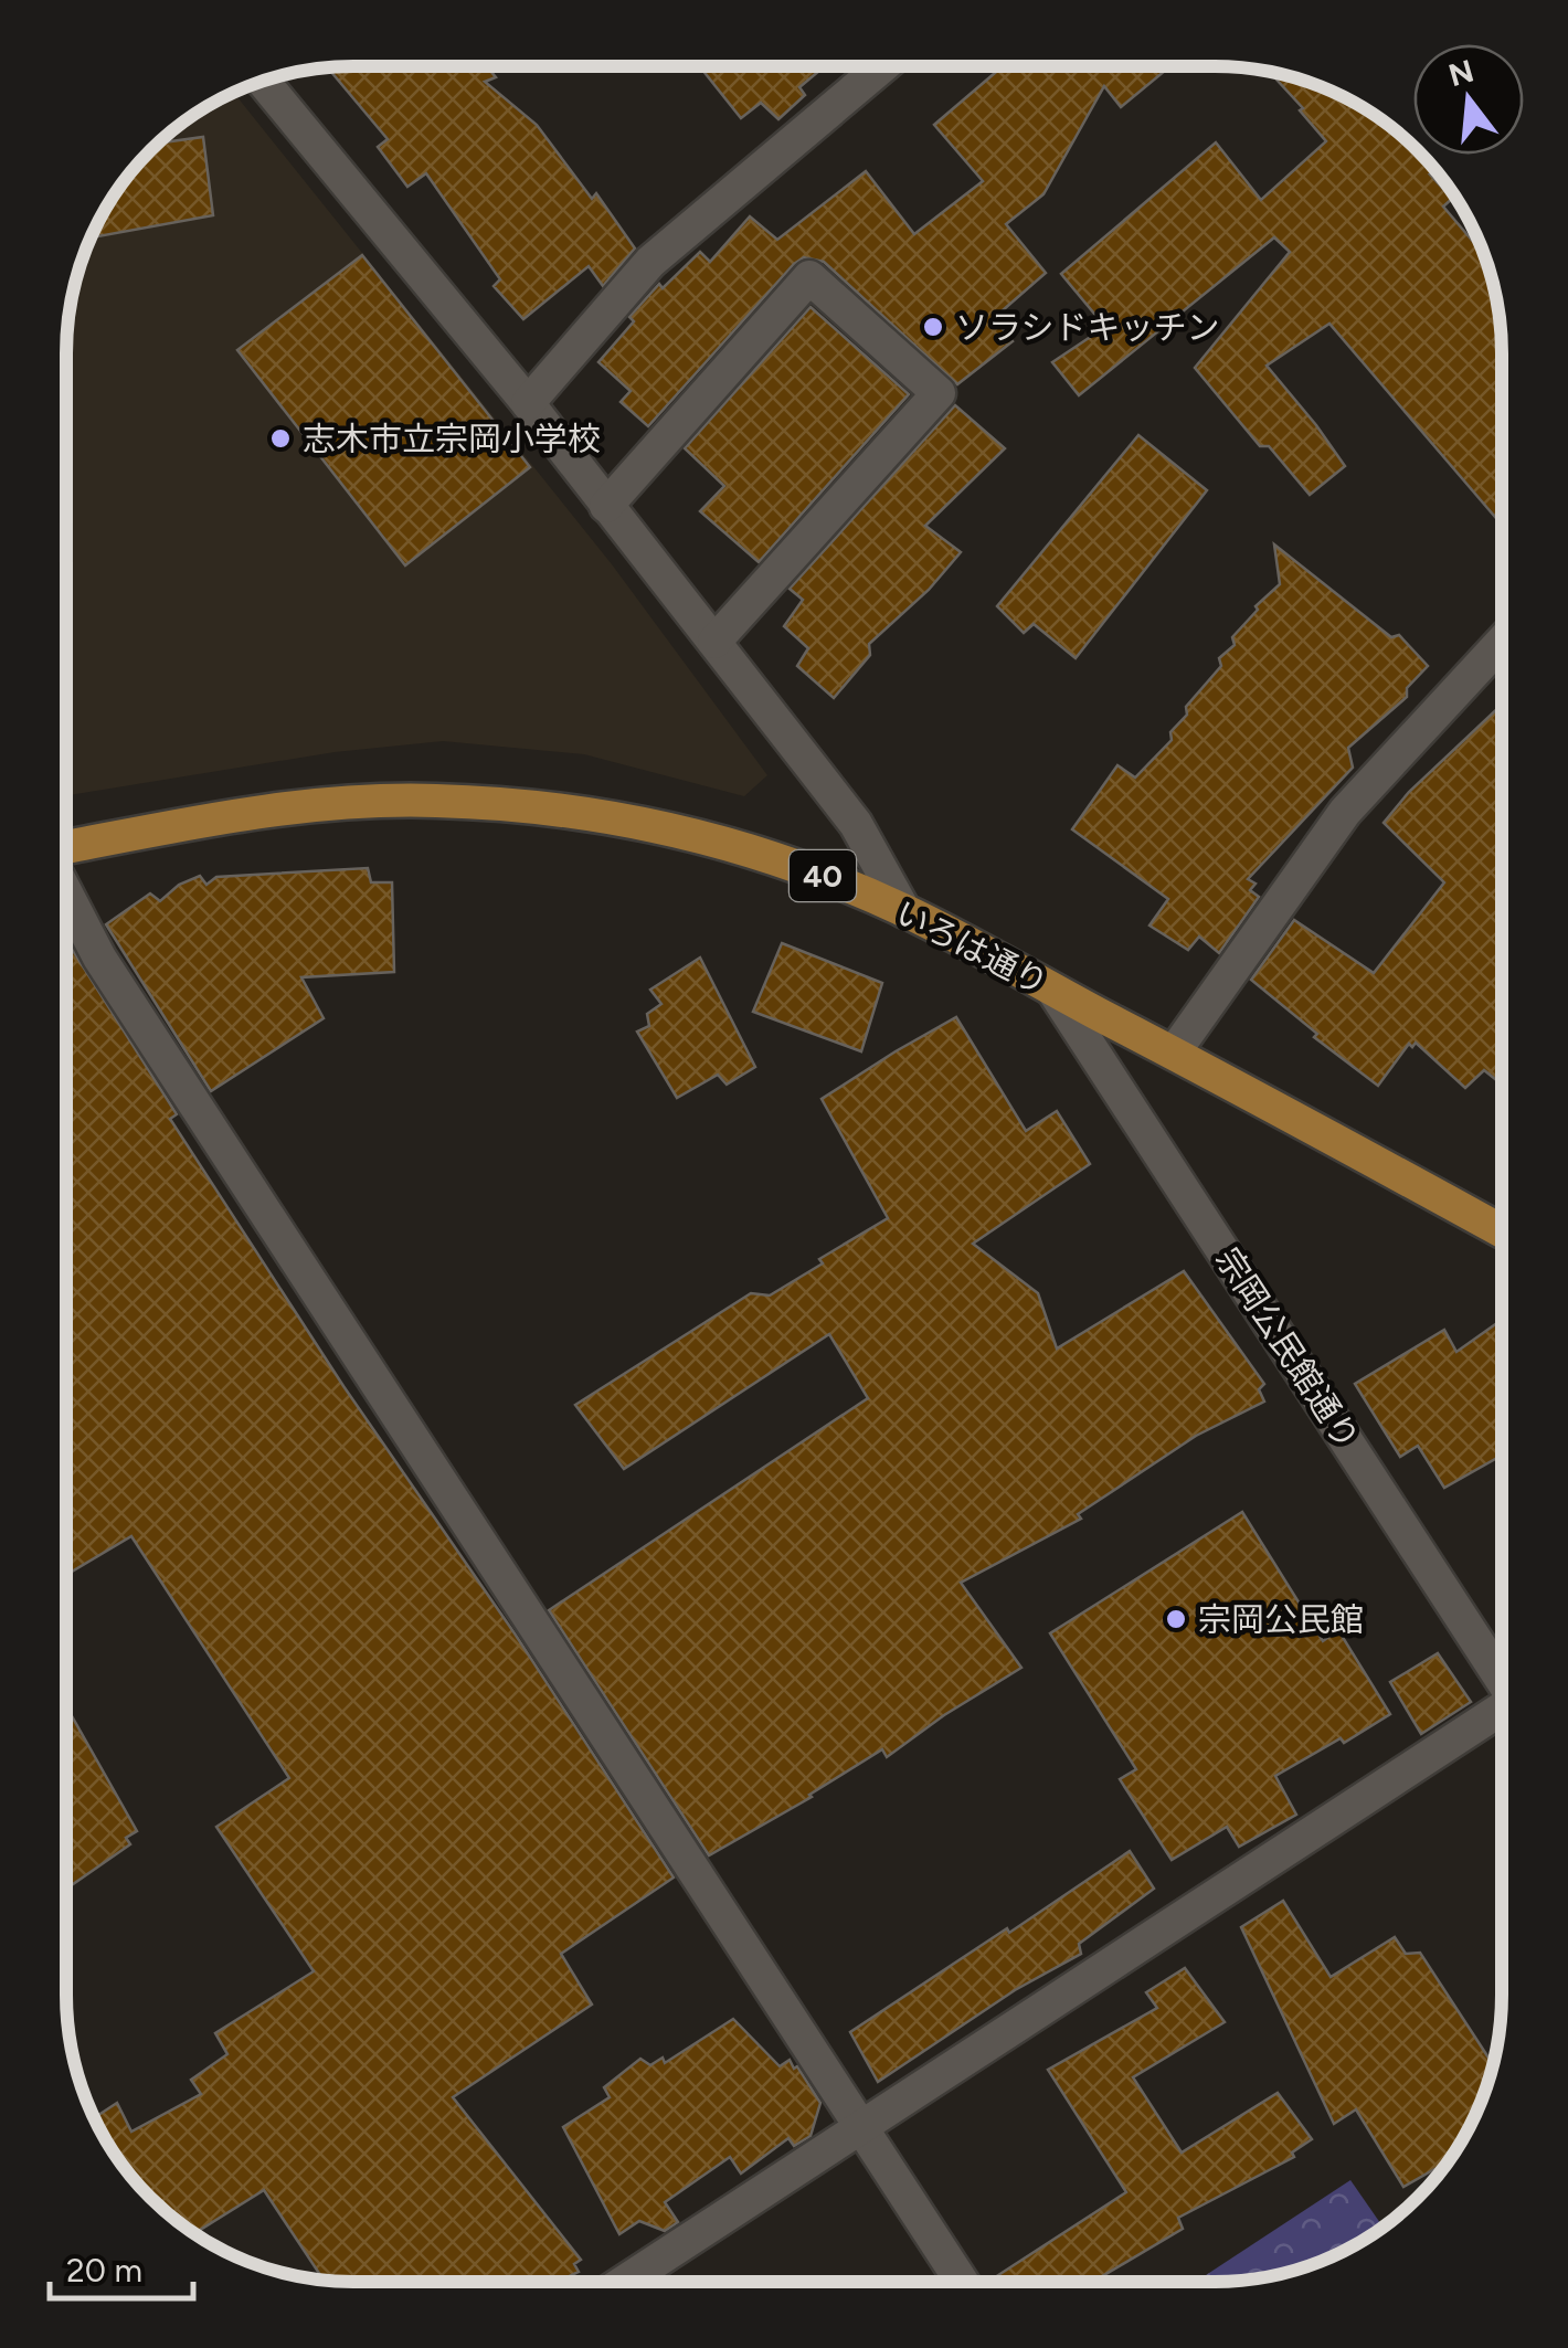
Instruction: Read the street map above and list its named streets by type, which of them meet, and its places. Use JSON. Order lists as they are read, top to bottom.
{
  "streets": {
    "main road": ["40", "いろは通り"],
    "street": ["宗岡公民館通り"]
  },
  "crossings": [
    ["いろは通り", "宗岡公民館通り"]
  ],
  "places": ["ソラシドキッチン", "志木市立宗岡小学校", "宗岡公民館"],
  "scale_bar": "20 m",
  "north": "top"
}
